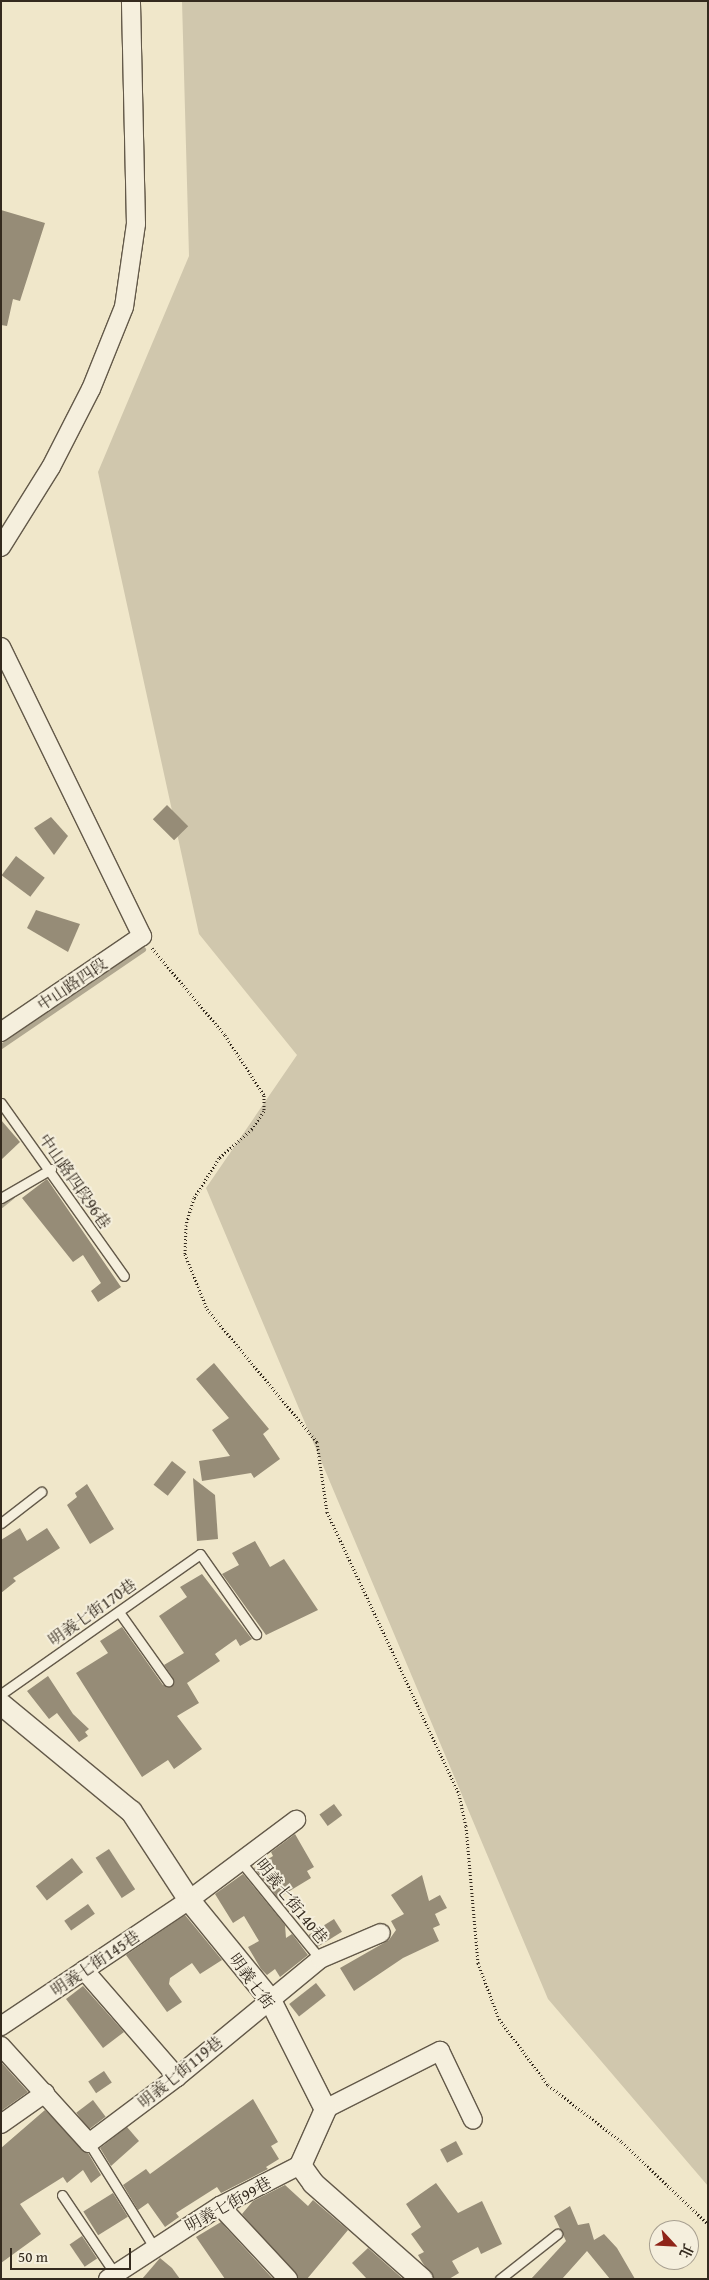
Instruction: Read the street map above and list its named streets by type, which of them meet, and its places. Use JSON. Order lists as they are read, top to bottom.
{
  "streets": {
    "street": [
      "中山路四段",
      "明義七街145巷",
      "明義七街",
      "明義七街119巷",
      "明義七街99巷"
    ],
    "lane": ["中山路四段96巷", "明義七街170巷", "明義七街140巷"]
  },
  "crossings": [
    ["明義七街140巷", "明義七街145巷"],
    ["明義七街140巷", "明義七街119巷"],
    ["明義七街145巷", "明義七街"],
    ["明義七街", "明義七街119巷"]
  ],
  "scale_bar": "50 m",
  "north": "bottom right"
}
